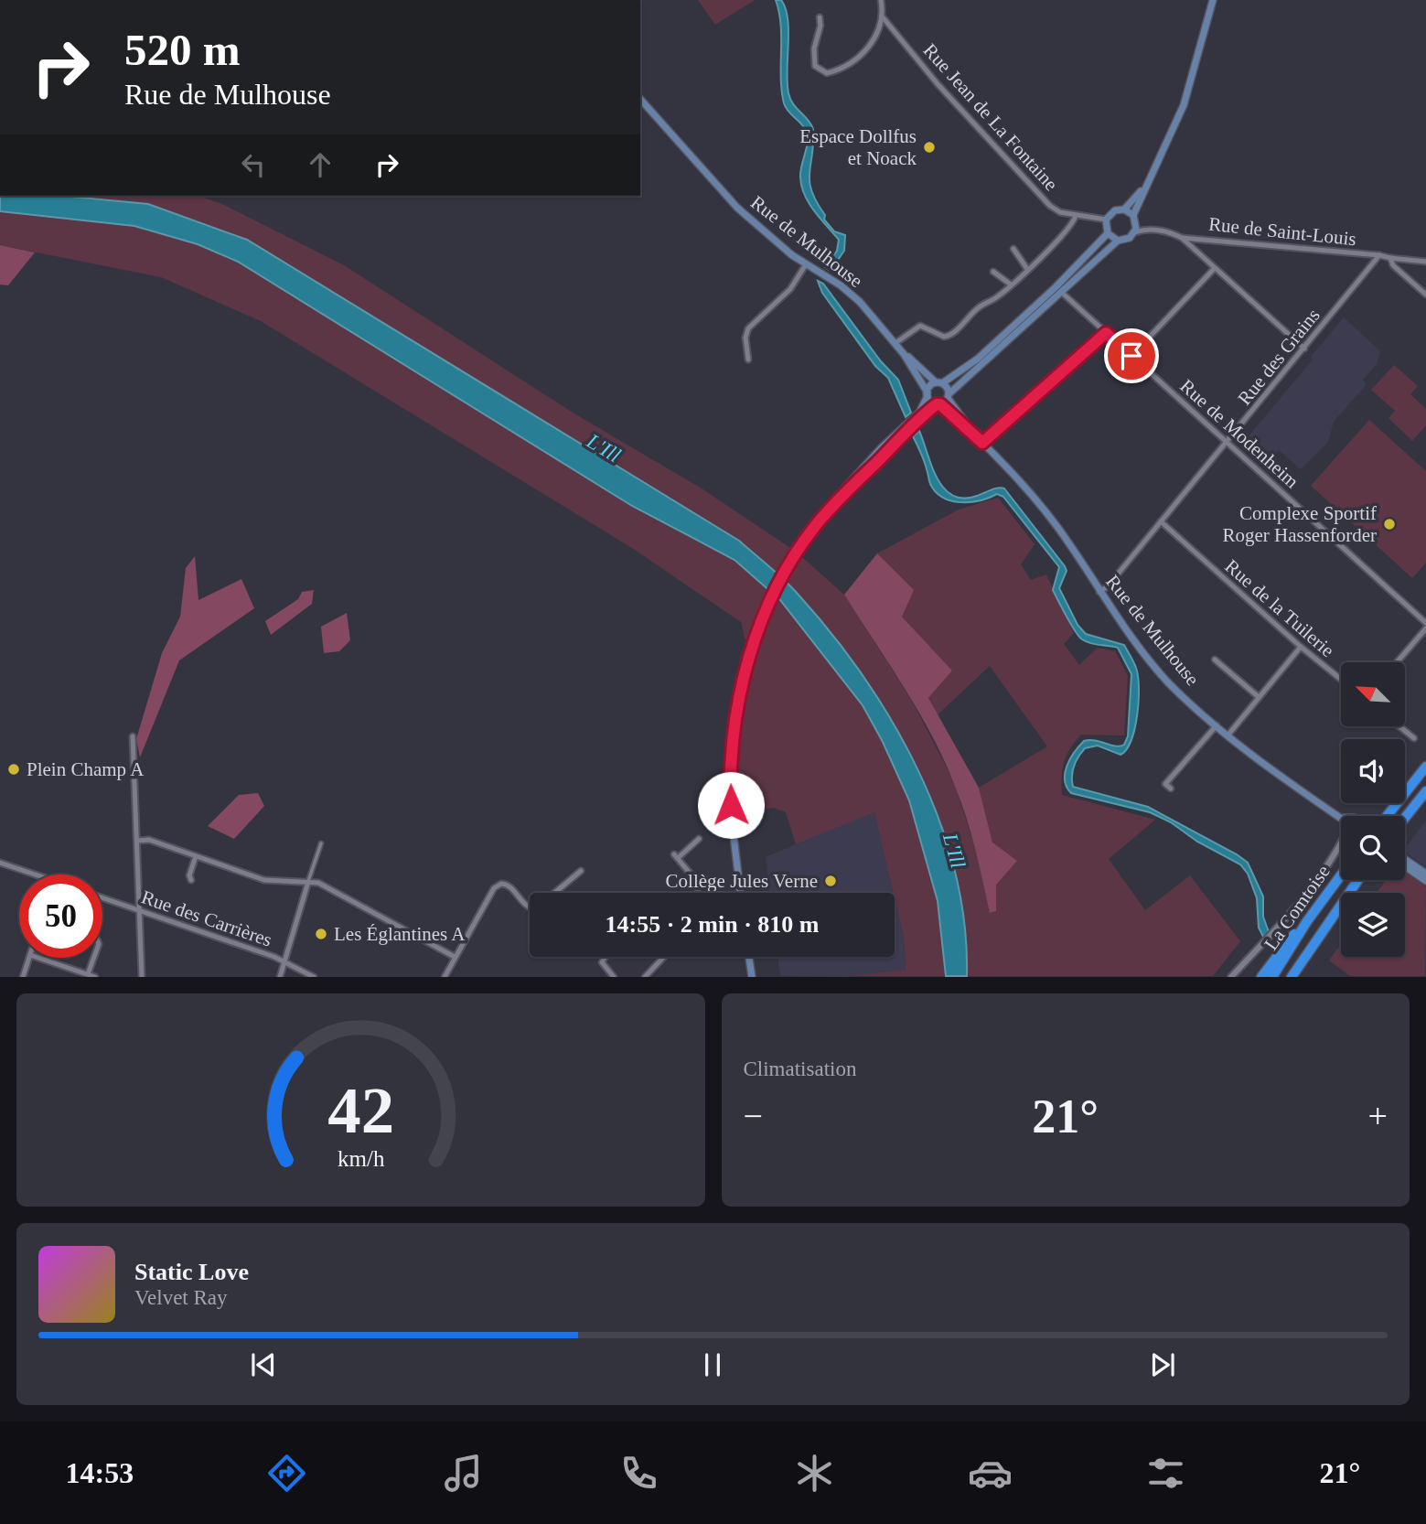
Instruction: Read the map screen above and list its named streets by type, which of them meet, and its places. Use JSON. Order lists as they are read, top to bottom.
{
  "streets": {
    "highway": ["La Comtoise"],
    "main road": ["Rue de Mulhouse"],
    "street": [
      "Rue Jean de La Fontaine",
      "Rue de Saint-Louis",
      "Rue des Grains",
      "Rue de Modenheim",
      "Rue de la Tuilerie",
      "Rue des Carrières"
    ]
  },
  "crossings": [
    ["Rue Jean de La Fontaine", "Rue de Saint-Louis"],
    ["Rue de Saint-Louis", "Rue des Grains"],
    ["Rue de Mulhouse", "Rue des Grains"],
    ["Rue des Grains", "Rue de Modenheim"],
    ["Rue des Grains", "Rue de la Tuilerie"]
  ],
  "water": ["L'Ill"],
  "places": [
    "Espace Dollfus et Noack",
    "Complexe Sportif Roger Hassenforder",
    "Plein Champ A",
    "Collège Jules Verne",
    "Les Églantines A"
  ],
  "north": "top left",
  "page": {
    "turn": ["520 m", "Rue de Mulhouse"],
    "limit": "50",
    "trip": "14:55 · 2 min · 810 m",
    "tile": "Climatisation",
    "heat": ["−", "21°", "+"],
    "song": ["Static Love", "Velvet Ray"],
    "tabs": ["14:53", "21°"],
    "gauge": ["42", "km/h"]
  }
}
